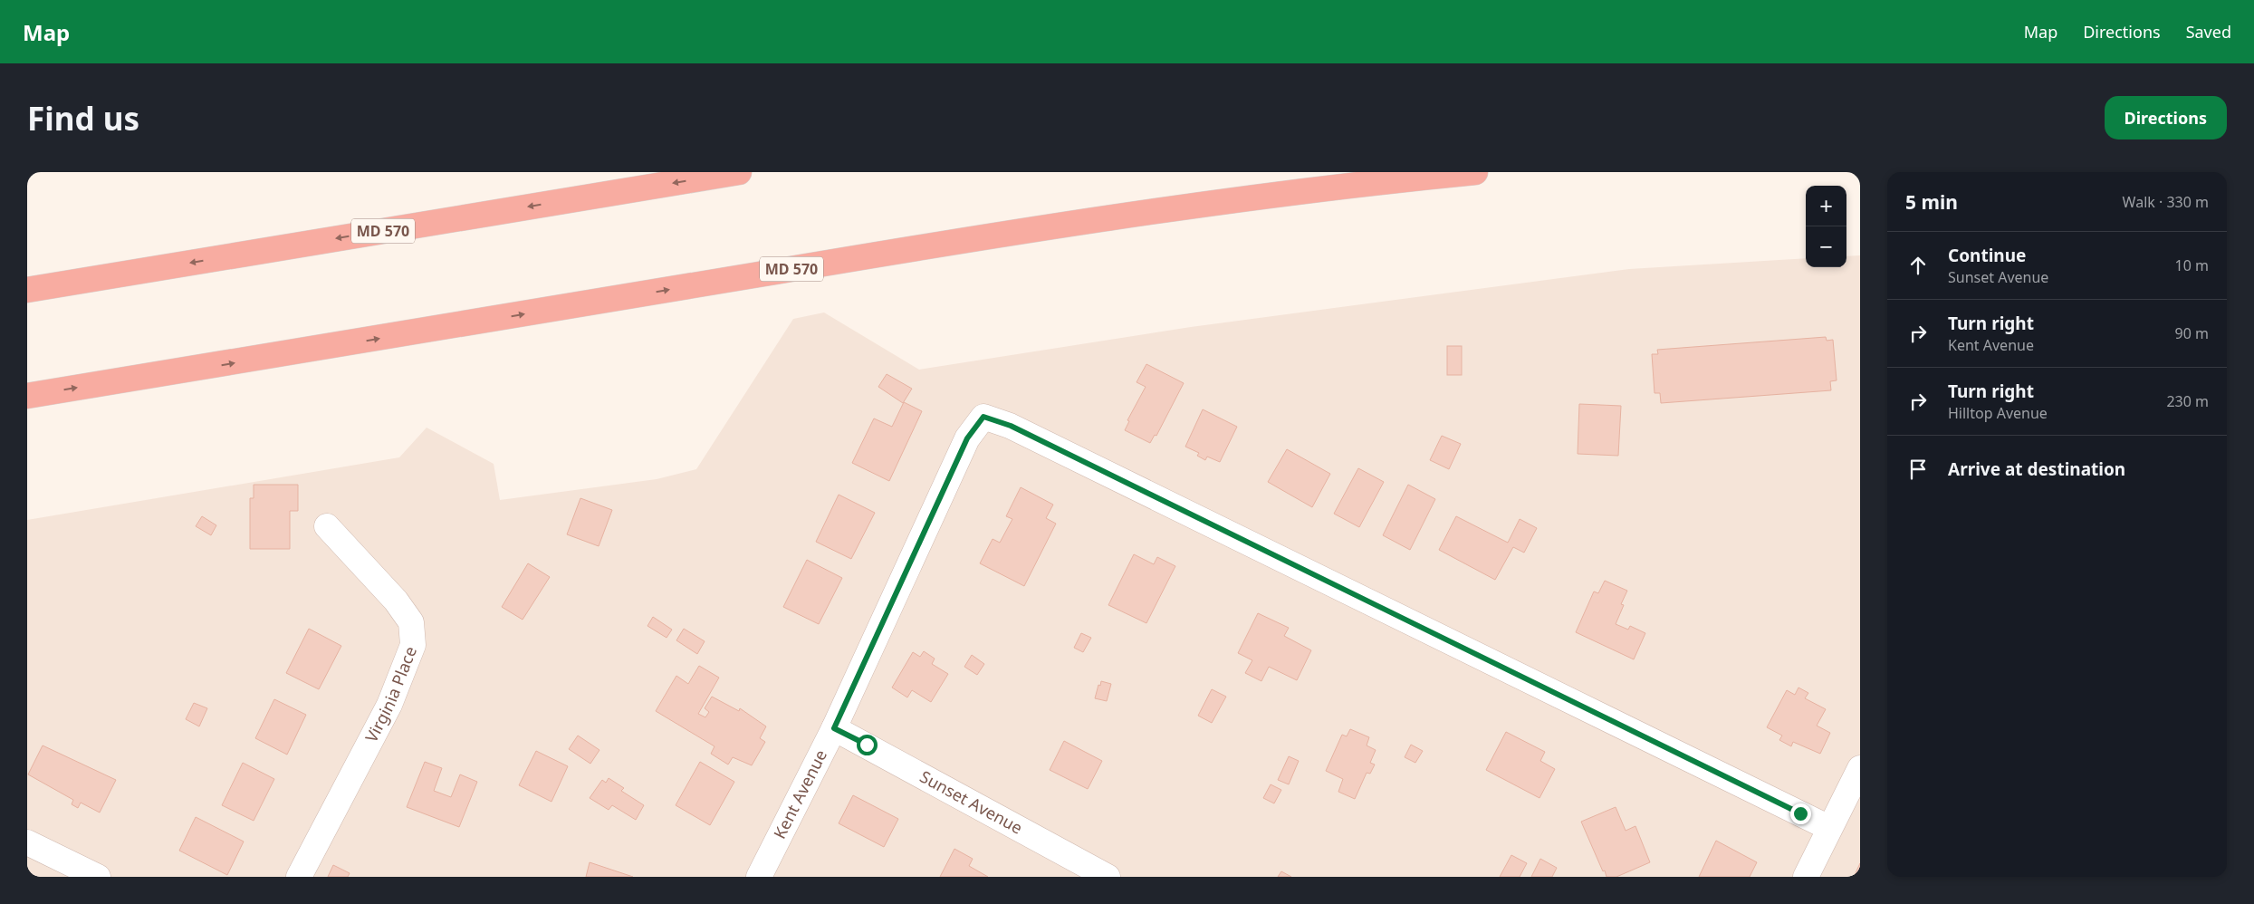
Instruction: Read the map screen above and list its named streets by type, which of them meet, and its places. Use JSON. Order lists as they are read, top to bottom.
{
  "streets": {
    "highway": ["MD 570"],
    "street": ["Virginia Place", "Kent Avenue", "Sunset Avenue"]
  },
  "crossings": [
    ["Kent Avenue", "Sunset Avenue"]
  ],
  "page": {
    "header": "Map",
    "nav": ["Map", "Directions", "Saved"],
    "buttons": "Directions",
    "title": "Find us",
    "heading": ["5 min", "Walk · 330 m"],
    "map_buttons": ["+", "−"],
    "list": [
      ["Continue", "Sunset Avenue", "10 m"],
      ["Turn right", "Kent Avenue", "90 m"],
      ["Turn right", "Hilltop Avenue", "230 m"],
      "Arrive at destination"
    ]
  }
}
